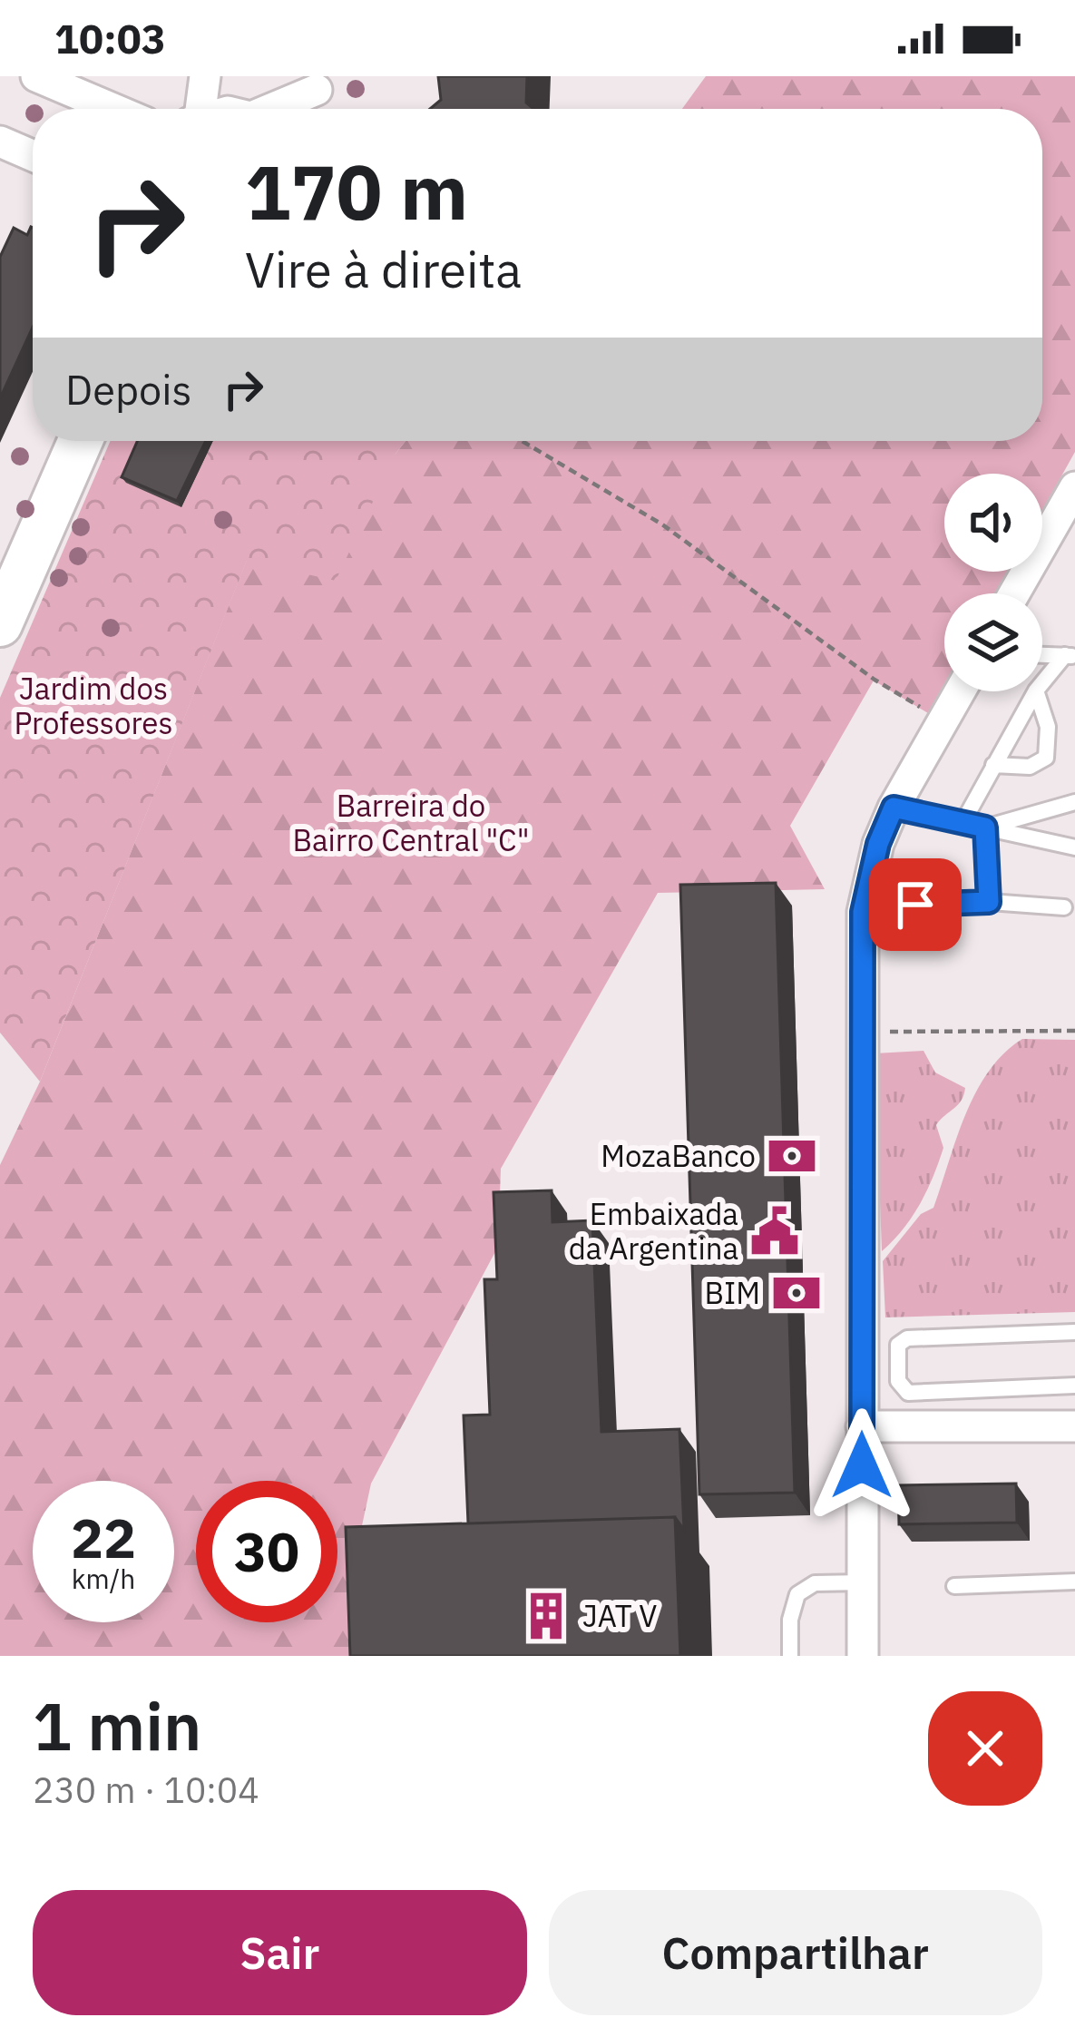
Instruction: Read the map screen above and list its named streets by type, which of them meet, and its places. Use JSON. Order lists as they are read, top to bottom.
{
  "parks": ["Jardim dos Professores", "Barreira do Bairro Central \"C\""],
  "places": {
    "bank": ["MozaBanco", "BIM"],
    "public building": ["Embaixada da Argentina"],
    "building": ["JAT V"]
  },
  "page": {
    "status": "10:03",
    "turn": ["170 m", "Vire à direita"],
    "then": "Depois",
    "speed": "22 km/h",
    "limit": "30",
    "heading": ["1 min", "230 m · 10:04"],
    "buttons": ["Sair", "Compartilhar"]
  }
}
